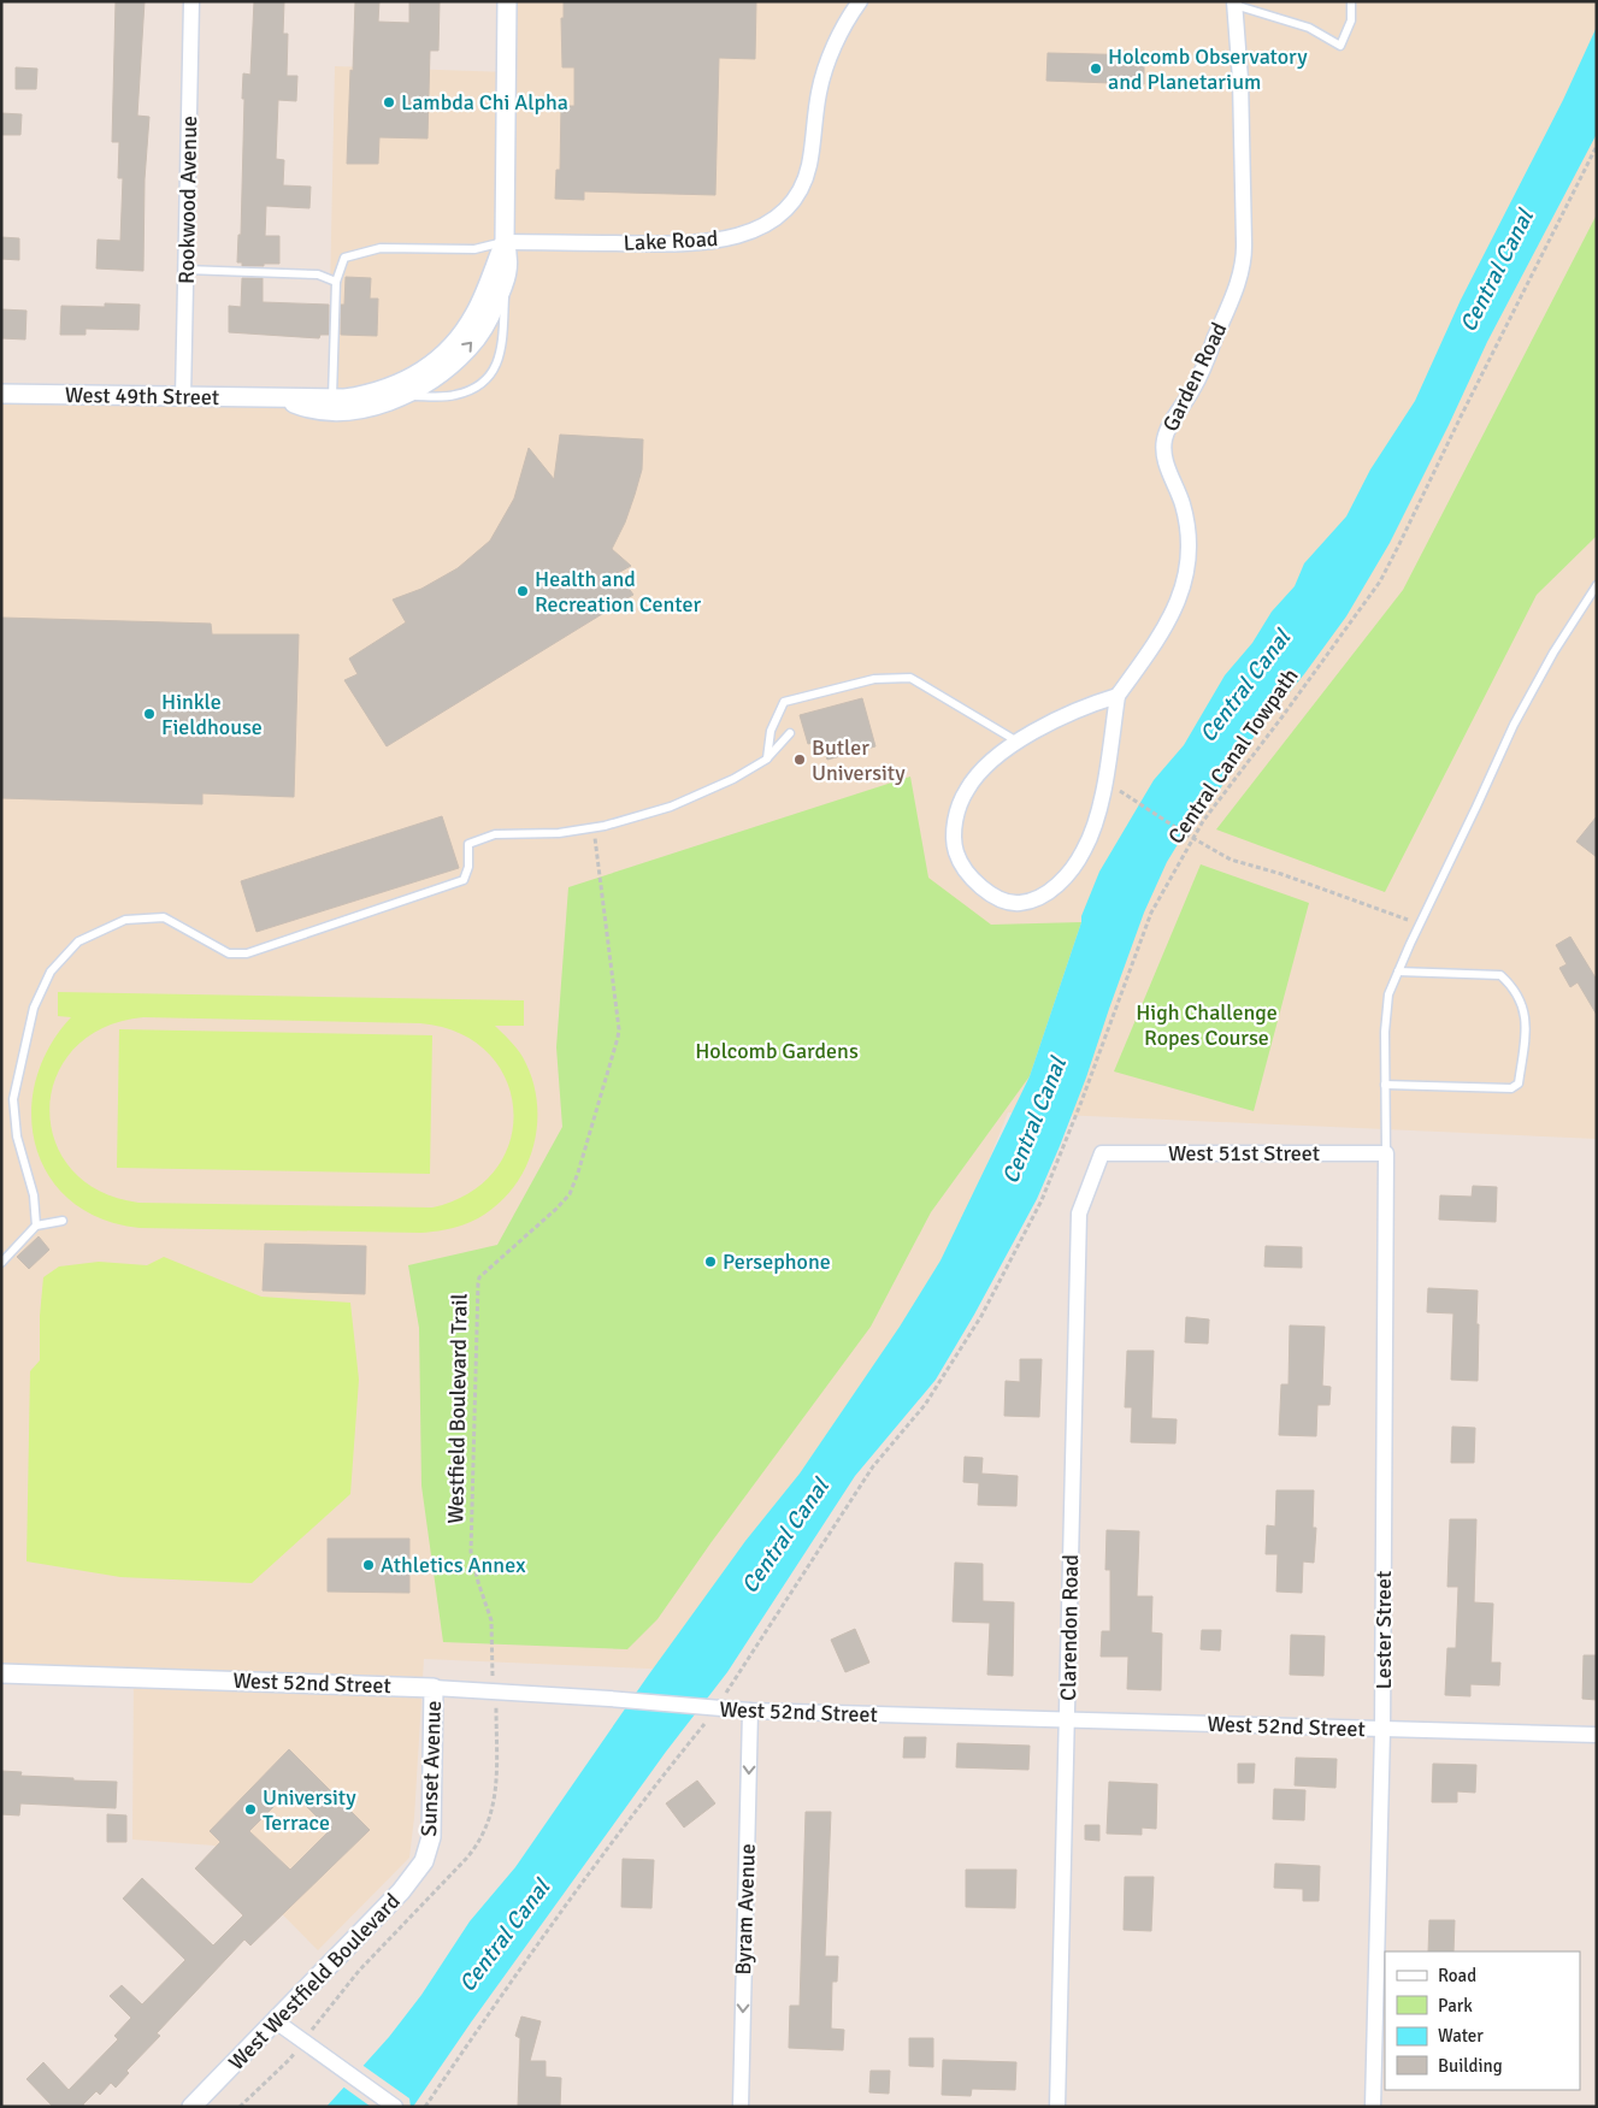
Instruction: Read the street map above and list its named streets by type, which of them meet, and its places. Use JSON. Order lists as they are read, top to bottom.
{
  "streets": {
    "street": [
      "Rookwood Avenue",
      "Lake Road",
      "Garden Road",
      "West 49th Street",
      "West 51st Street",
      "Clarendon Road",
      "Lester Street",
      "West 52nd Street",
      "Sunset Avenue",
      "Byram Avenue",
      "West Westfield Boulevard"
    ],
    "path": ["Central Canal Towpath", "Westfield Boulevard Trail"]
  },
  "crossings": [
    ["Rookwood Avenue", "West 49th Street"],
    ["Central Canal Towpath", "West 52nd Street"],
    ["West 51st Street", "Clarendon Road"],
    ["West 51st Street", "Lester Street"],
    ["Clarendon Road", "West 52nd Street"],
    ["Lester Street", "West 52nd Street"],
    ["West 52nd Street", "Sunset Avenue"],
    ["West 52nd Street", "Byram Avenue"],
    ["Sunset Avenue", "West Westfield Boulevard"]
  ],
  "one_way": ["Byram Avenue"],
  "water": ["Central Canal"],
  "parks": ["High Challenge Ropes Course", "Holcomb Gardens"],
  "places": [
    "Holcomb Observatory and Planetarium",
    "Lambda Chi Alpha",
    "Health and Recreation Center",
    "Hinkle Fieldhouse",
    "Butler University",
    "Persephone",
    "Athletics Annex",
    "University Terrace"
  ],
  "legend": [
    "Road",
    "Park",
    "Water",
    "Building"
  ]
}
